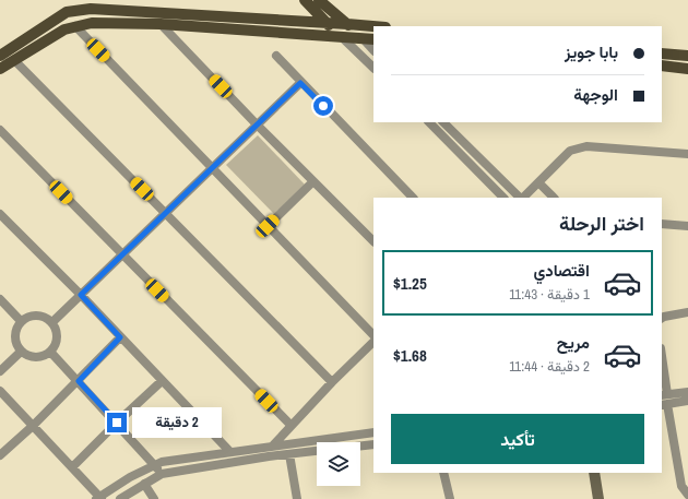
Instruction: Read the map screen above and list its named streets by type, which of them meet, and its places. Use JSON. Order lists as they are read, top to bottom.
{
  "page": {
    "banner": ["بابا جويز", "الوجهة"],
    "heading": "اختر الرحلة",
    "list": [
      {
        "name": "اقتصادي",
        "note": "1 دقيقة · 11:43",
        "value": "$1.25"
      },
      {
        "name": "مريح",
        "note": "2 دقيقة · 11:44",
        "value": "$1.68"
      }
    ],
    "buttons": "تأكيد",
    "bubble": "2 دقيقة"
  }
}
